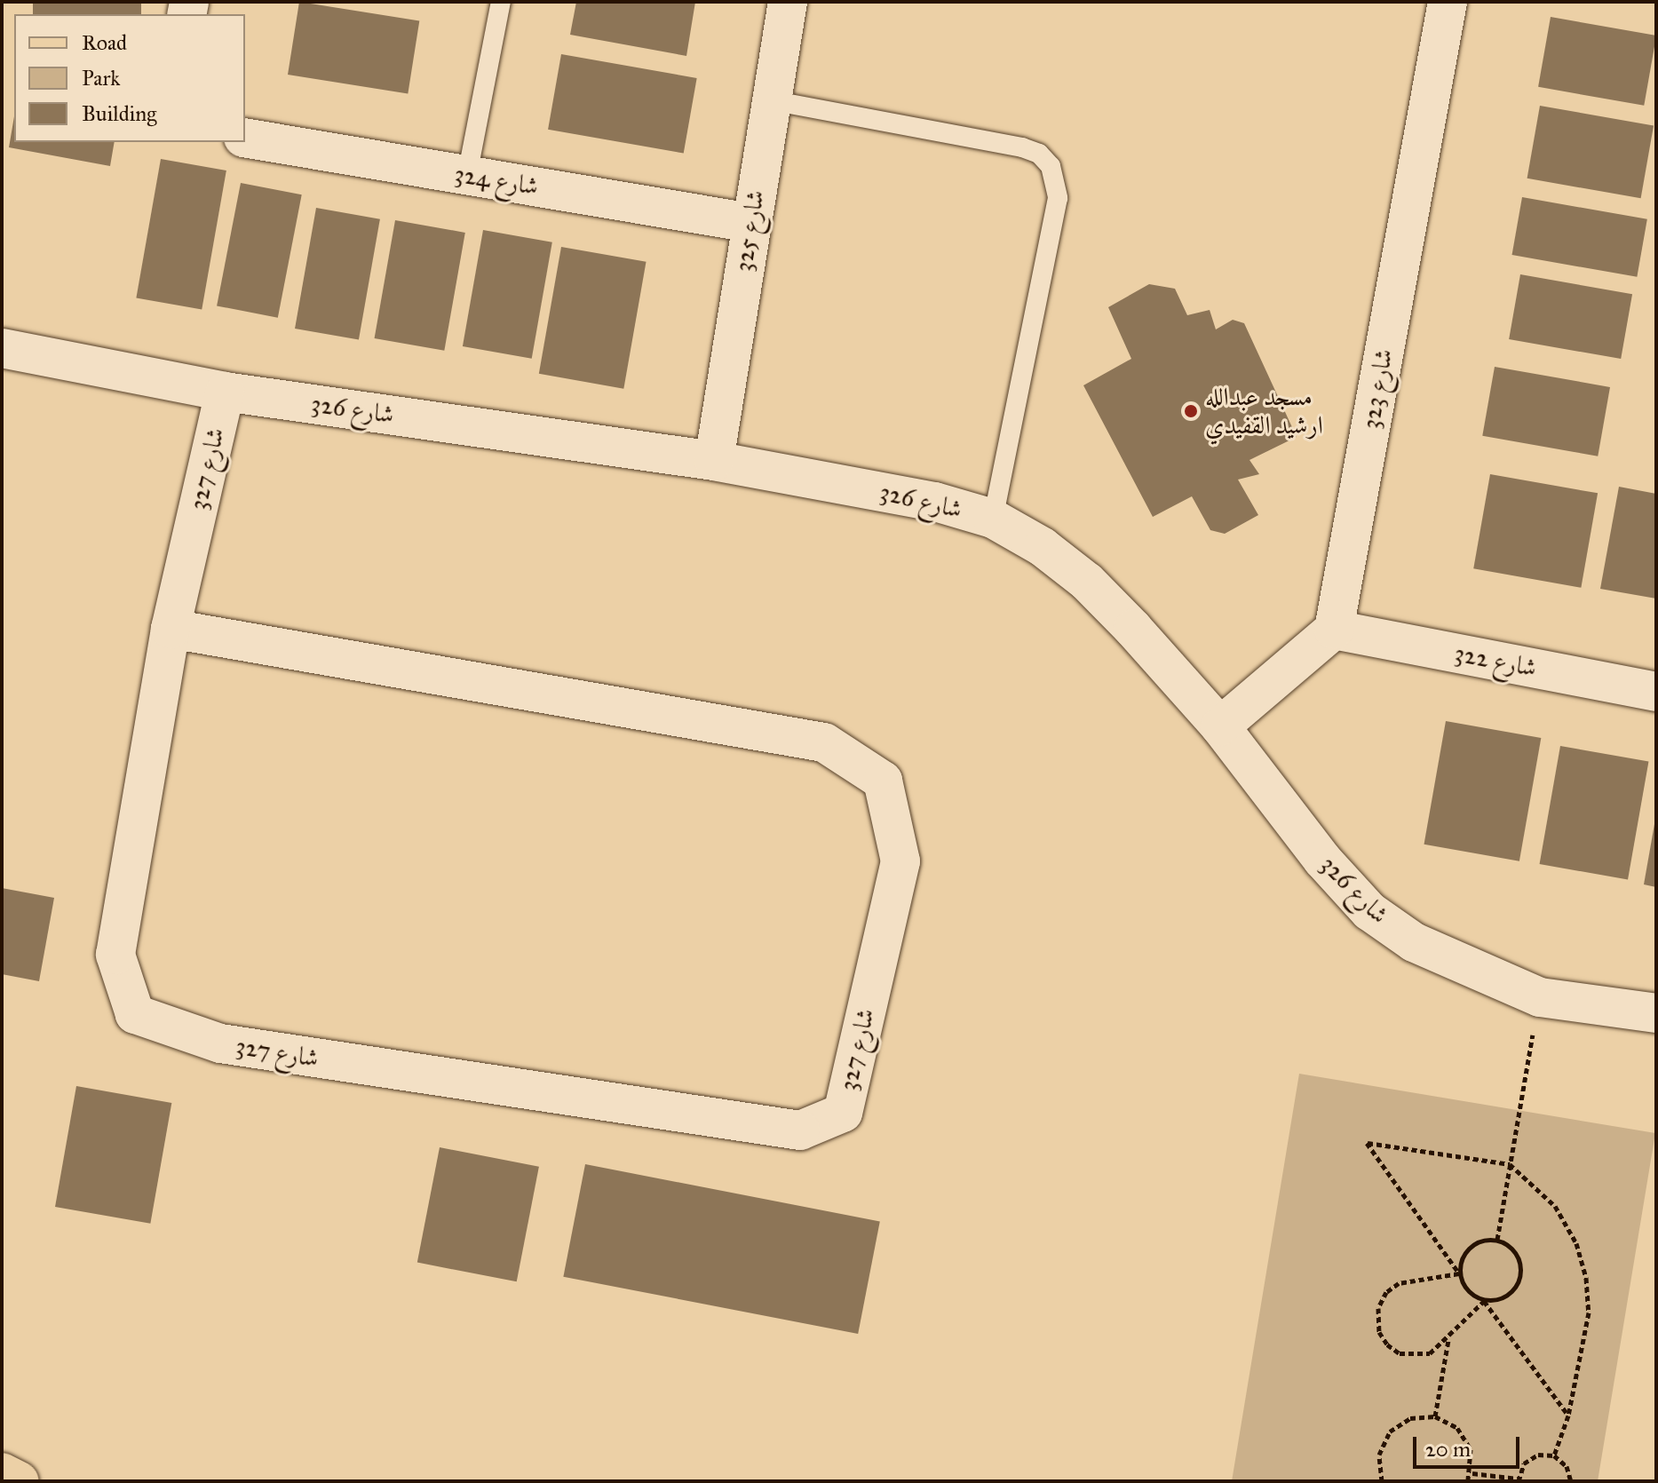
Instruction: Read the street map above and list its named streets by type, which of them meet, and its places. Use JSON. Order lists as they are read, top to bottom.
{
  "streets": {
    "street": [
      "شارع 324",
      "شارع 325",
      "شارع 323",
      "شارع 326",
      "شارع 327",
      "شارع 322"
    ]
  },
  "crossings": [
    ["شارع 324", "شارع 325"],
    ["شارع 325", "شارع 326"],
    ["شارع 323", "شارع 322"],
    ["شارع 326", "شارع 327"]
  ],
  "places": ["مسجد عبدالله ارشيد القفيدي"],
  "legend": ["Road", "Park", "Building"],
  "scale_bar": "20 m"
}
